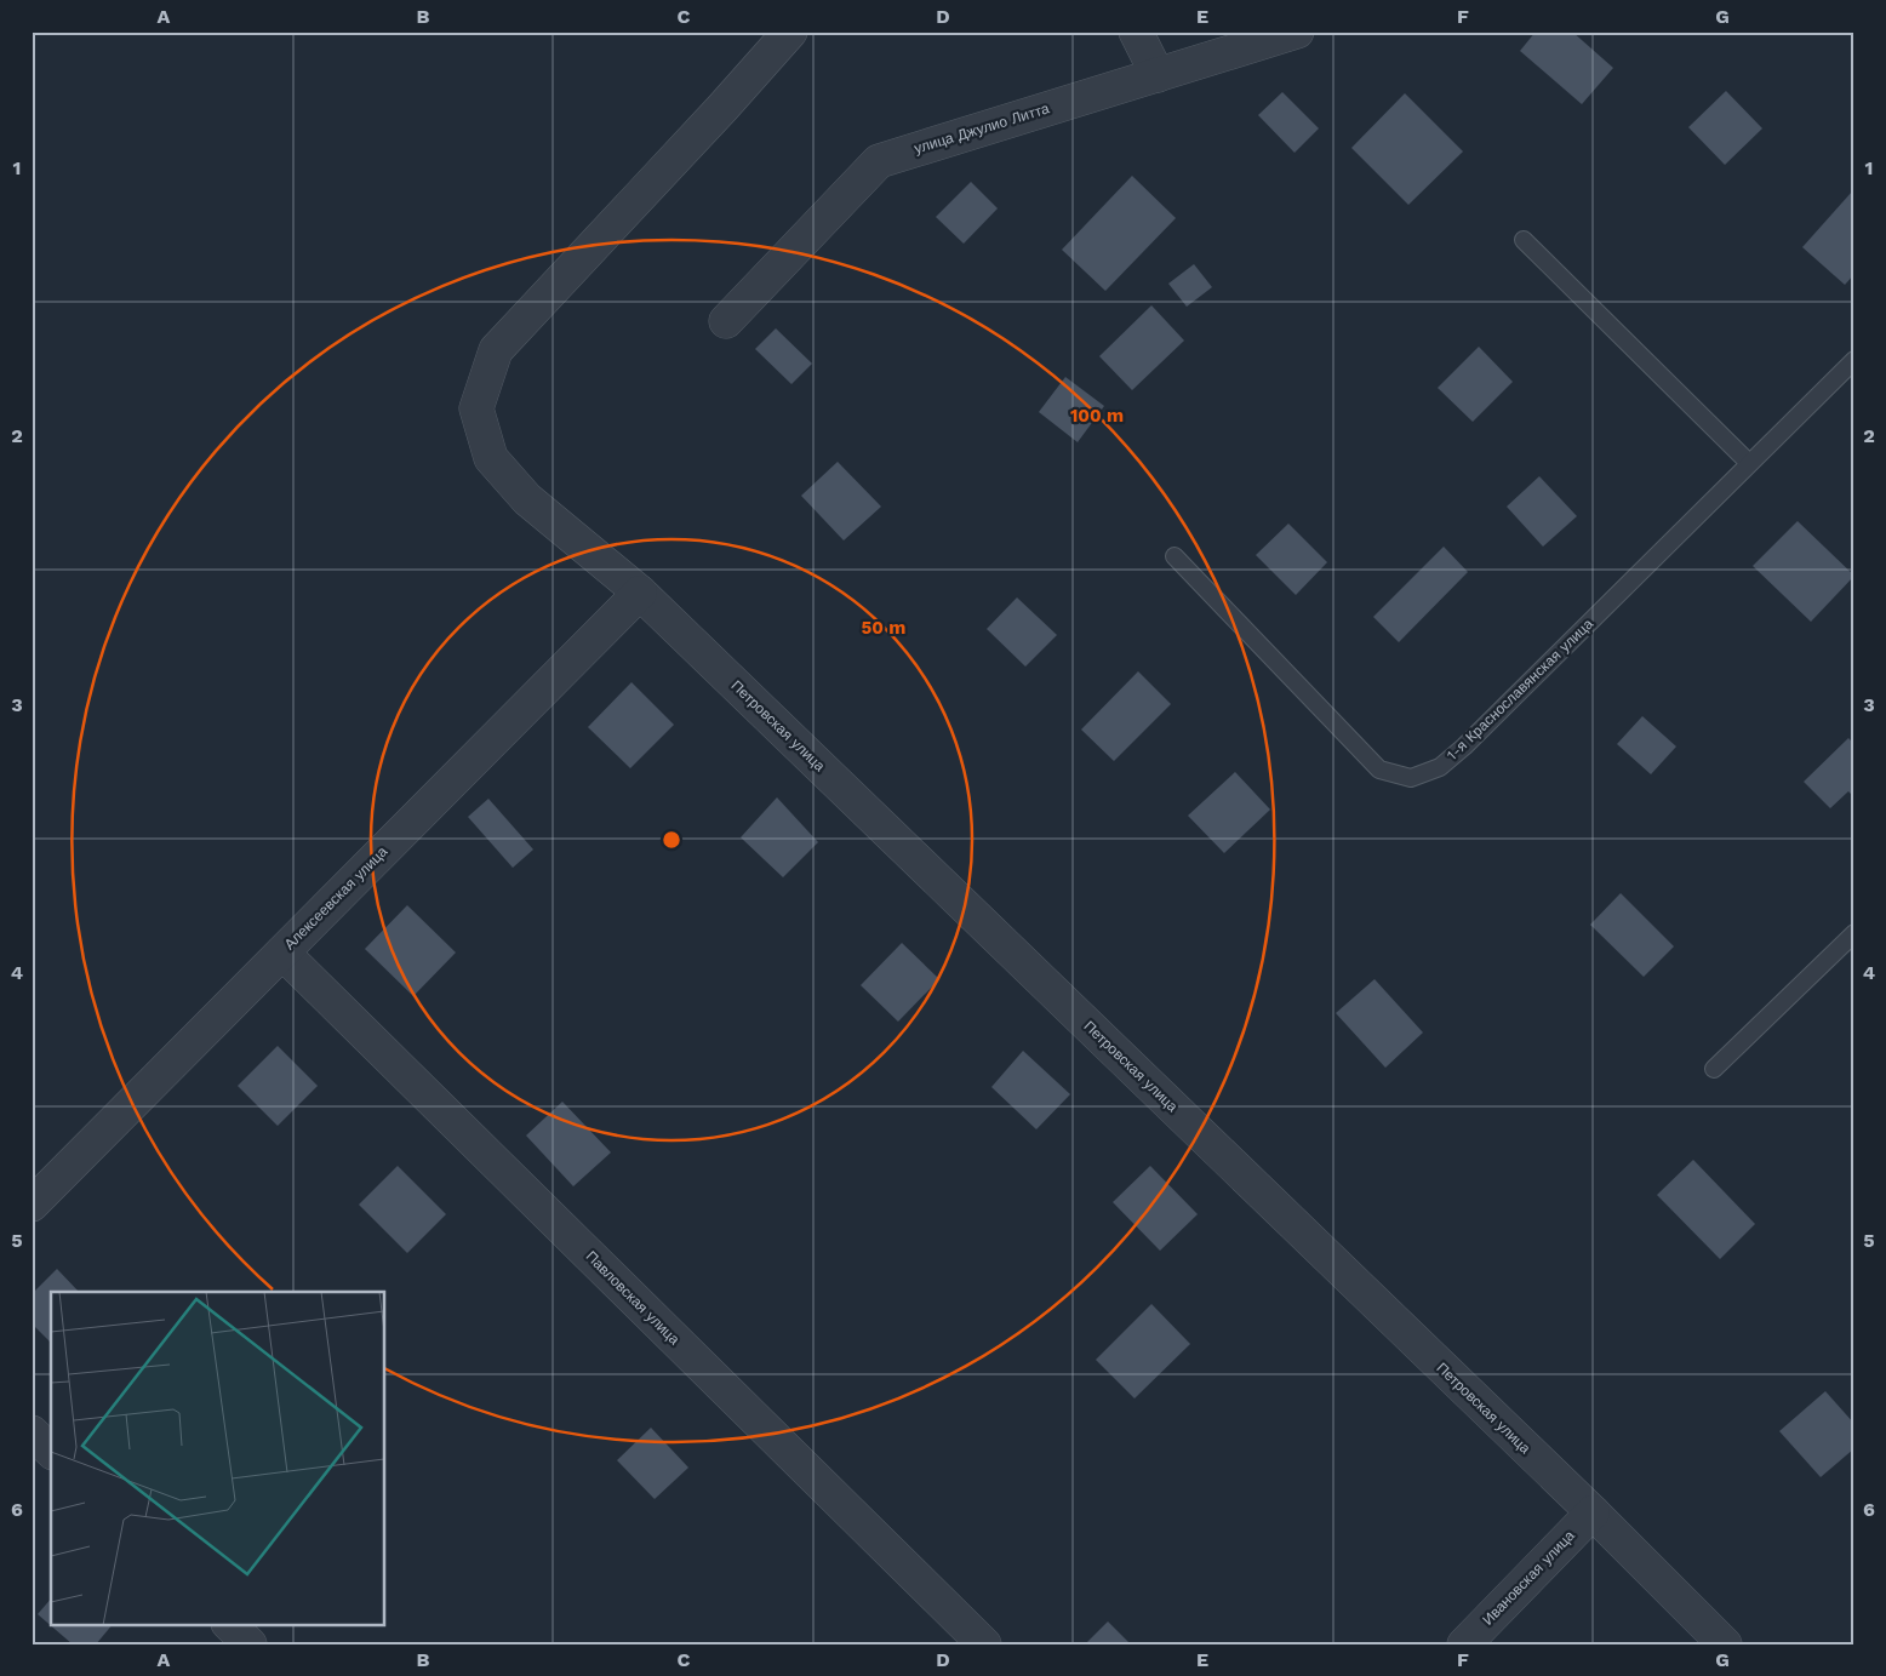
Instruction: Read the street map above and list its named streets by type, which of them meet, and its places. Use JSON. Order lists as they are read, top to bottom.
{
  "streets": {
    "street": [
      "улица Джулио Литта",
      "Петровская улица",
      "Алексеевская улица",
      "Павловская улица",
      "Ивановская улица"
    ],
    "lane": ["1-я Краснославянская улица"]
  },
  "crossings": [
    ["Петровская улица", "Алексеевская улица"],
    ["Петровская улица", "Ивановская улица"],
    ["Алексеевская улица", "Павловская улица"]
  ],
  "grid": {
    "columns": [
      "A",
      "B",
      "C",
      "D",
      "E",
      "F",
      "G"
    ],
    "rows": [
      "1",
      "2",
      "3",
      "4",
      "5",
      "6"
    ]
  },
  "rings": ["100 m", "50 m"]
}
